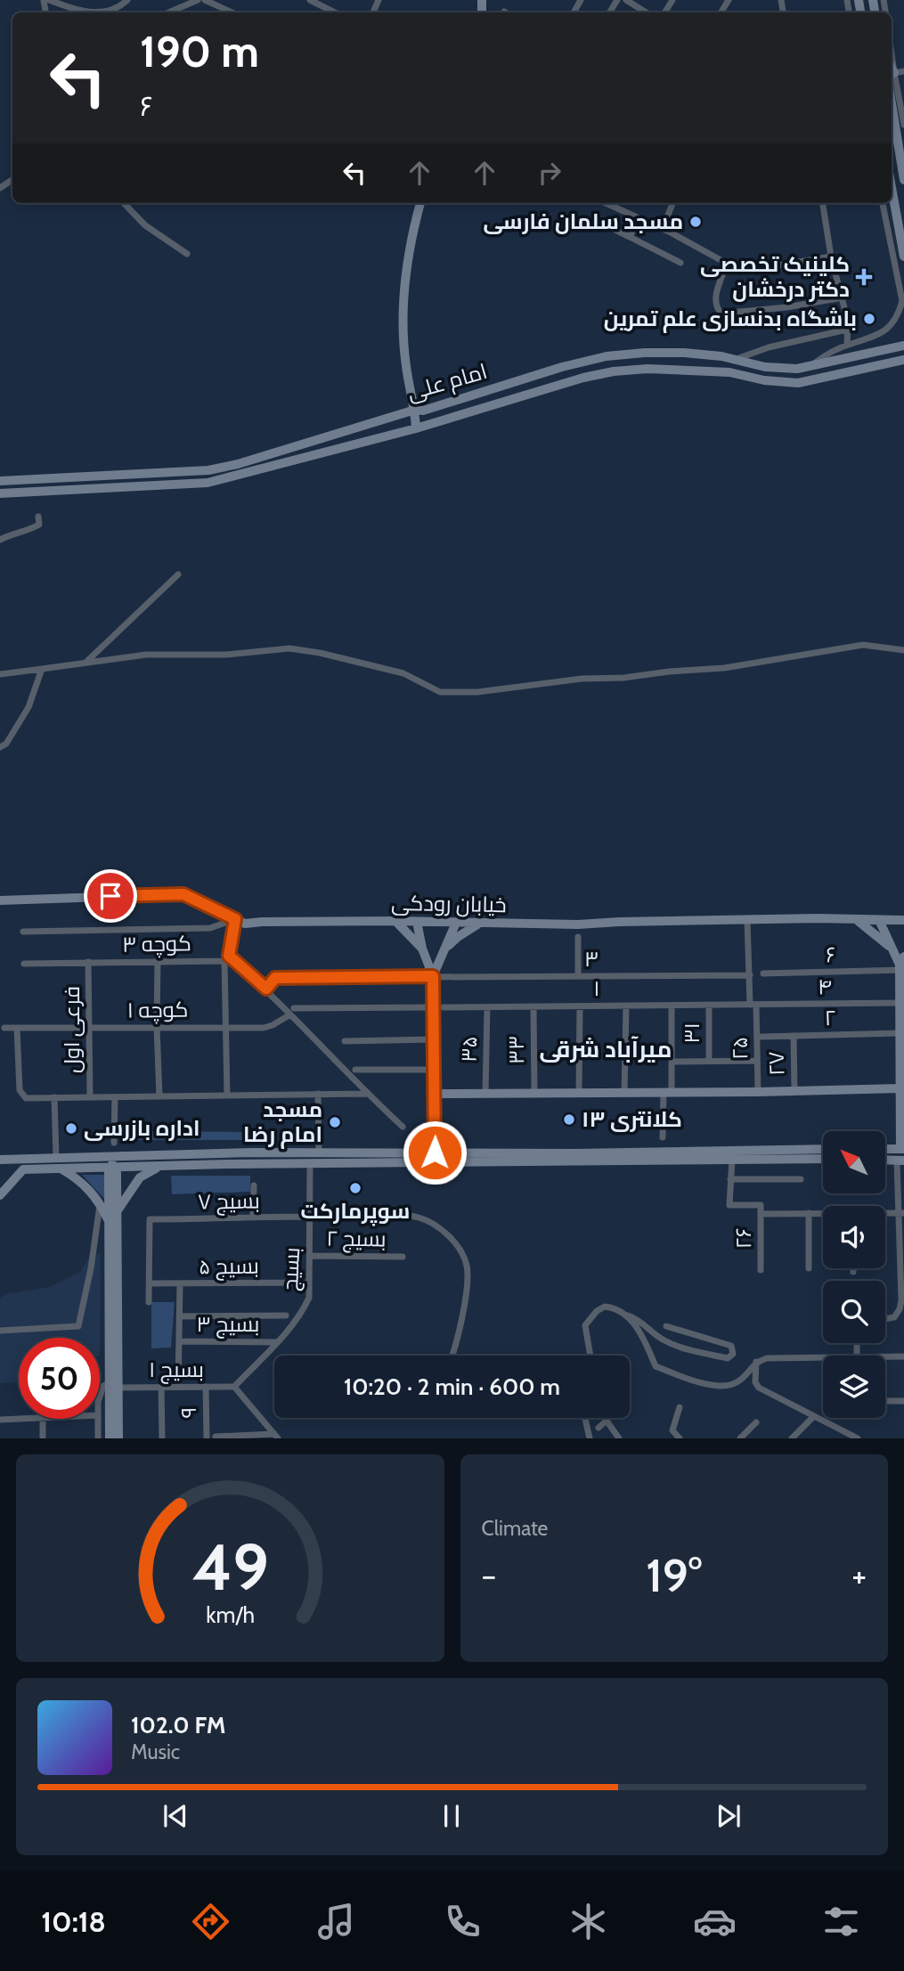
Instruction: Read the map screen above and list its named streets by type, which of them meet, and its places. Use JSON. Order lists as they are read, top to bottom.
{
  "streets": {
    "main road": ["امام علی", "خیابان رودکی"],
    "street": [
      "کوچه ۳",
      "۶",
      "۳",
      "۴",
      "۱",
      "کوچه ۱",
      "۲",
      "فرعی اول",
      "۳۱",
      "۲۵",
      "۳۵",
      "۳۳",
      "۲۷",
      "بسیج ۷",
      "۲۶",
      "بسیج ۲",
      "بسیج ۵",
      "بسیج",
      "بسیج ۳",
      "بسیج ۱",
      "۹"
    ]
  },
  "crossings": [
    ["خیابان رودکی", "۲۵"],
    ["کوچه ۳", "فرعی اول"],
    ["۳", "۲۵"],
    ["۴", "۱"],
    ["۴", "۲۵"],
    ["۱", "۳۱"],
    ["۱", "۲۵"],
    ["۱", "۳۵"],
    ["۱", "۳۳"],
    ["کوچه ۱", "فرعی اول"],
    ["۲", "۲۷"],
    ["بسیج ۷", "بسیج ۵"],
    ["بسیج ۷", "بسیج"],
    ["بسیج ۲", "بسیج"],
    ["بسیج ۵", "بسیج"],
    ["بسیج", "بسیج ۳"],
    ["بسیج", "بسیج ۱"],
    ["بسیج ۱", "۹"]
  ],
  "districts": ["میرآباد شرقی"],
  "places": {
    "other": [
      "مسجد سلمان فارسی",
      "باشگاه بدنسازی علم تمرین",
      "کلانتری ۱۳",
      "مسجد امام رضا",
      "اداره بازرسی",
      "سوپرمارکت"
    ],
    "health": ["کلینیک تخصصی دکتر درخشان"]
  },
  "north": "top left",
  "page": {
    "turn": ["190 m", "۶"],
    "limit": "50",
    "trip": "10:20 · 2 min · 600 m",
    "tile": "Climate",
    "heat": ["−", "19°", "+"],
    "song": ["102.0 FM", "Music"],
    "tabs": "10:18",
    "gauge": ["49", "km/h"]
  }
}
